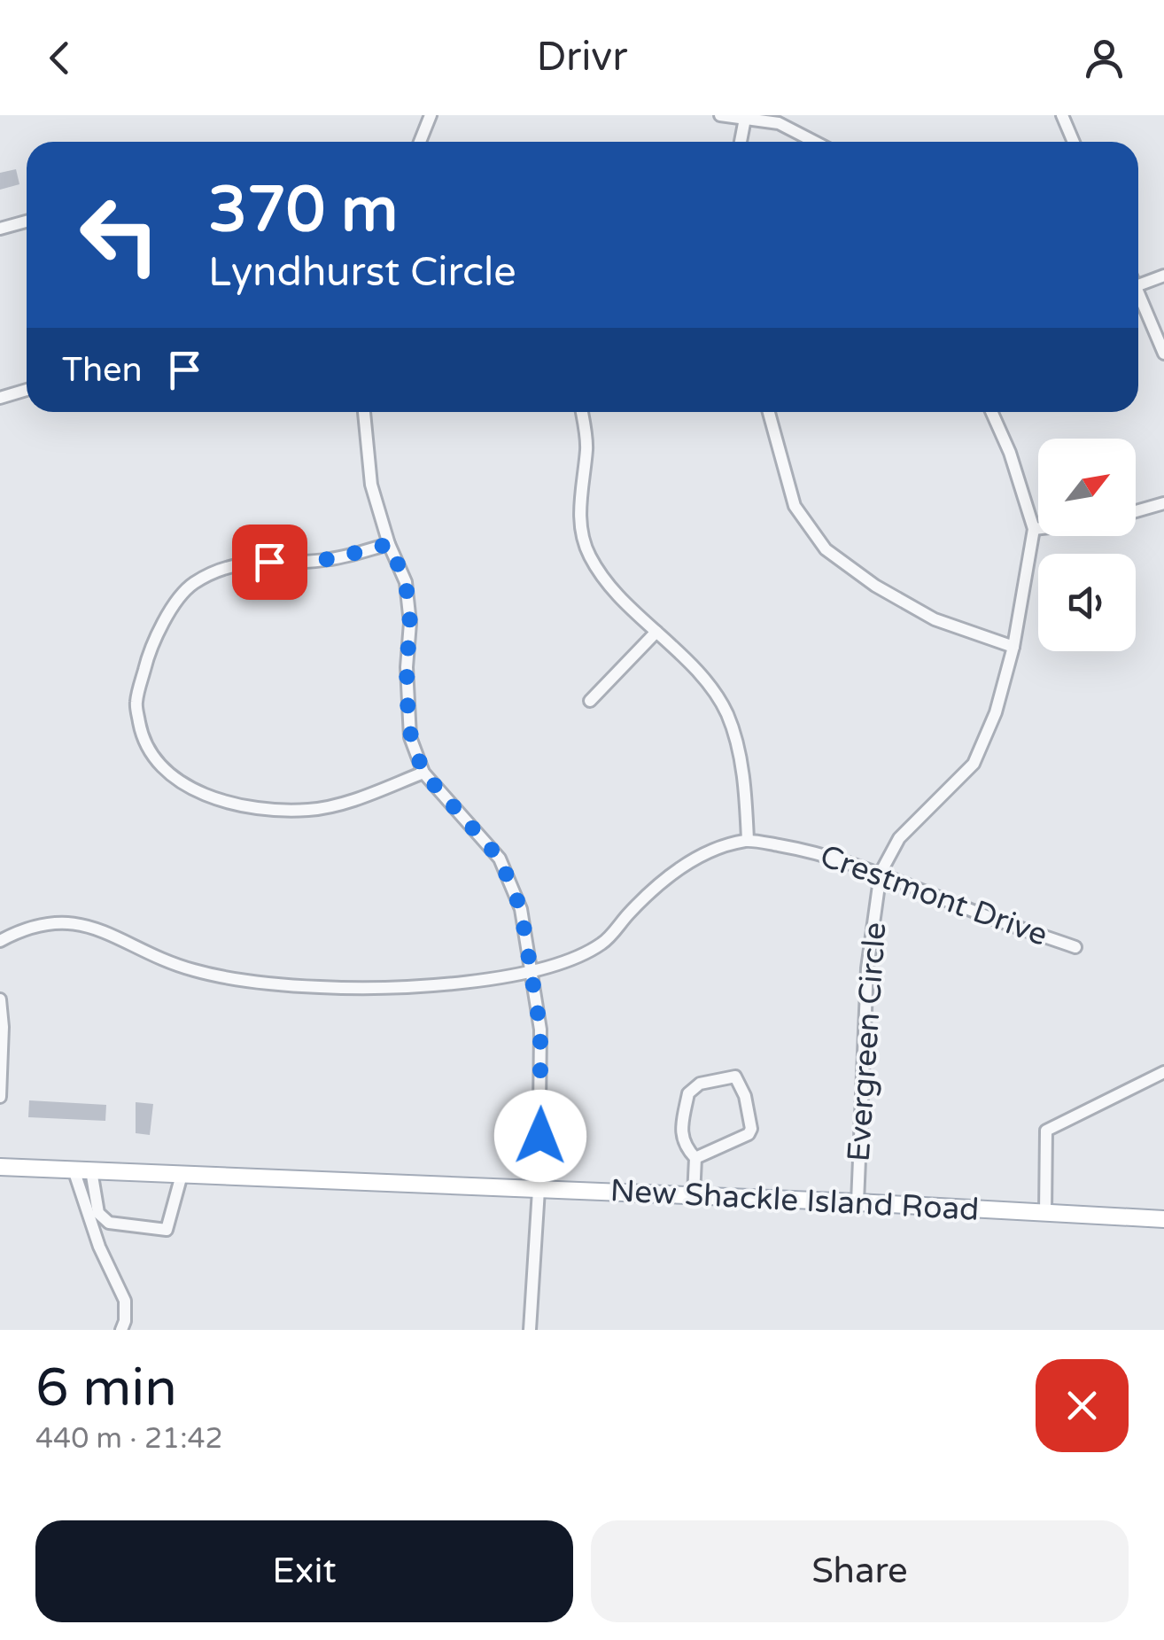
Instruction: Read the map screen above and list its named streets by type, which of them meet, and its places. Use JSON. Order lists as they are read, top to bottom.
{
  "streets": {
    "main road": ["New Shackle Island Road"],
    "street": ["Crestmont Drive", "Evergreen Circle"]
  },
  "crossings": [
    ["Crestmont Drive", "Evergreen Circle"],
    ["Evergreen Circle", "New Shackle Island Road"]
  ],
  "north": "top right",
  "page": {
    "header": "Drivr",
    "turn": ["370 m", "Lyndhurst Circle"],
    "then": "Then",
    "heading": ["6 min", "440 m · 21:42"],
    "buttons": ["Exit", "Share"]
  }
}
